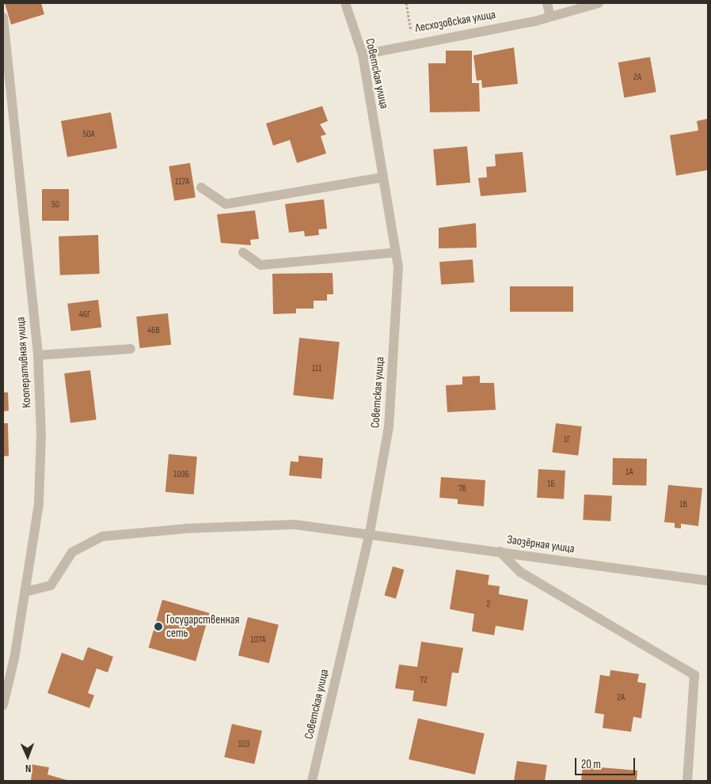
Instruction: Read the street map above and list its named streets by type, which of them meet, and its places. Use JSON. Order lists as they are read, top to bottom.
{
  "streets": {
    "street": [
      "Лесхозовская улица",
      "Советская улица",
      "Кооперативная улица",
      "Заозёрная улица"
    ]
  },
  "crossings": [
    ["Лесхозовская улица", "Советская улица"],
    ["Советская улица", "Заозёрная улица"],
    ["Кооперативная улица", "Заозёрная улица"]
  ],
  "places": ["Государственная сеть"],
  "house_numbers": [
    "2А",
    "50А",
    "117А",
    "50",
    "46Г",
    "46В",
    "111",
    "1Г",
    "1А",
    "109Б",
    "1Б",
    "76",
    "1В",
    "2",
    "107А",
    "72",
    "2А",
    "103"
  ],
  "scale_bar": "20 m",
  "north": "bottom"
}
